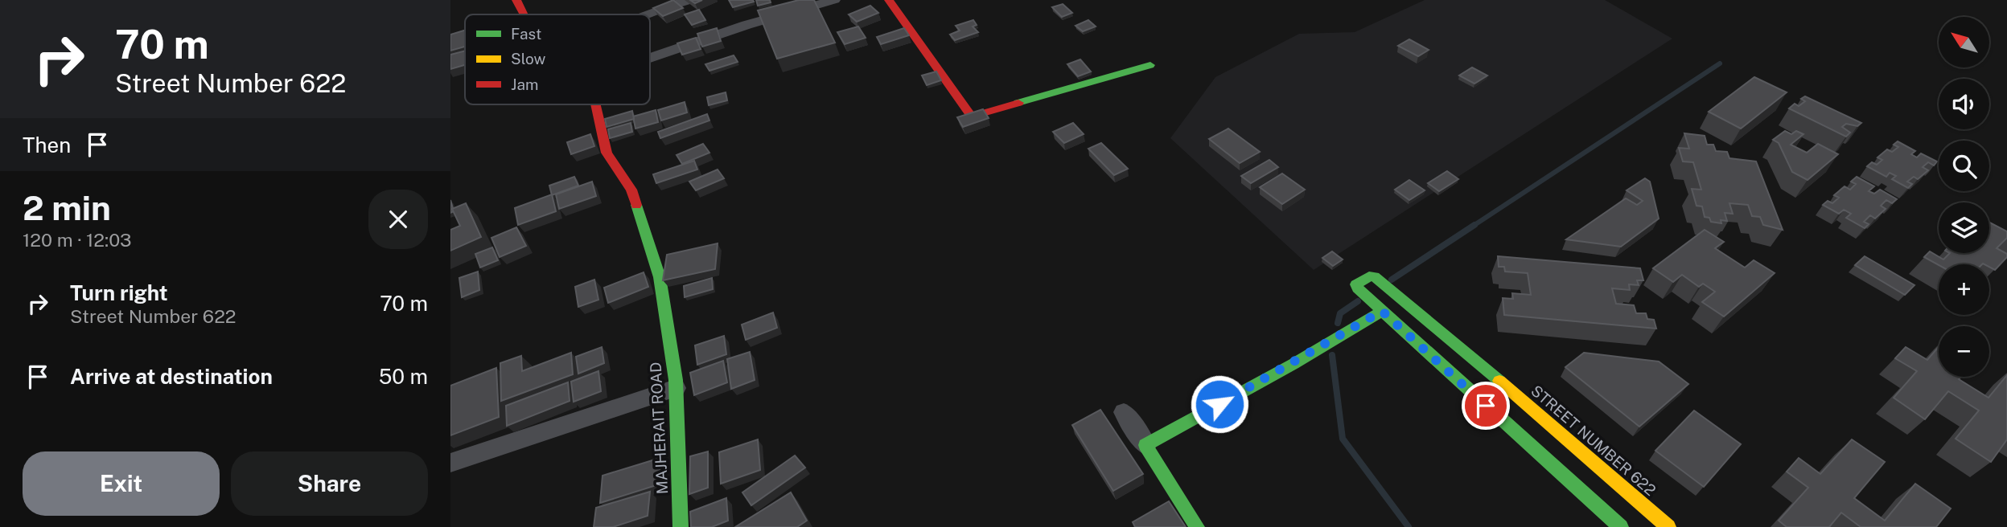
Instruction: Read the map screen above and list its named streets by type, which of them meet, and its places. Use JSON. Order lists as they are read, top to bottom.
{
  "streets": {
    "street": ["MAJHERAIT ROAD", "STREET NUMBER 622"]
  },
  "legend": ["Fast", "Slow", "Jam"],
  "north": "top left",
  "page": {
    "turn": ["70 m", "Street Number 622"],
    "map_buttons": ["+", "−"],
    "then": "Then",
    "heading": ["2 min", "120 m · 12:03"],
    "list": [
      {
        "name": "Turn right",
        "note": "Street Number 622",
        "value": "70 m"
      },
      {
        "name": "Arrive at destination",
        "value": "50 m"
      }
    ],
    "buttons": ["Exit", "Share"]
  }
}
